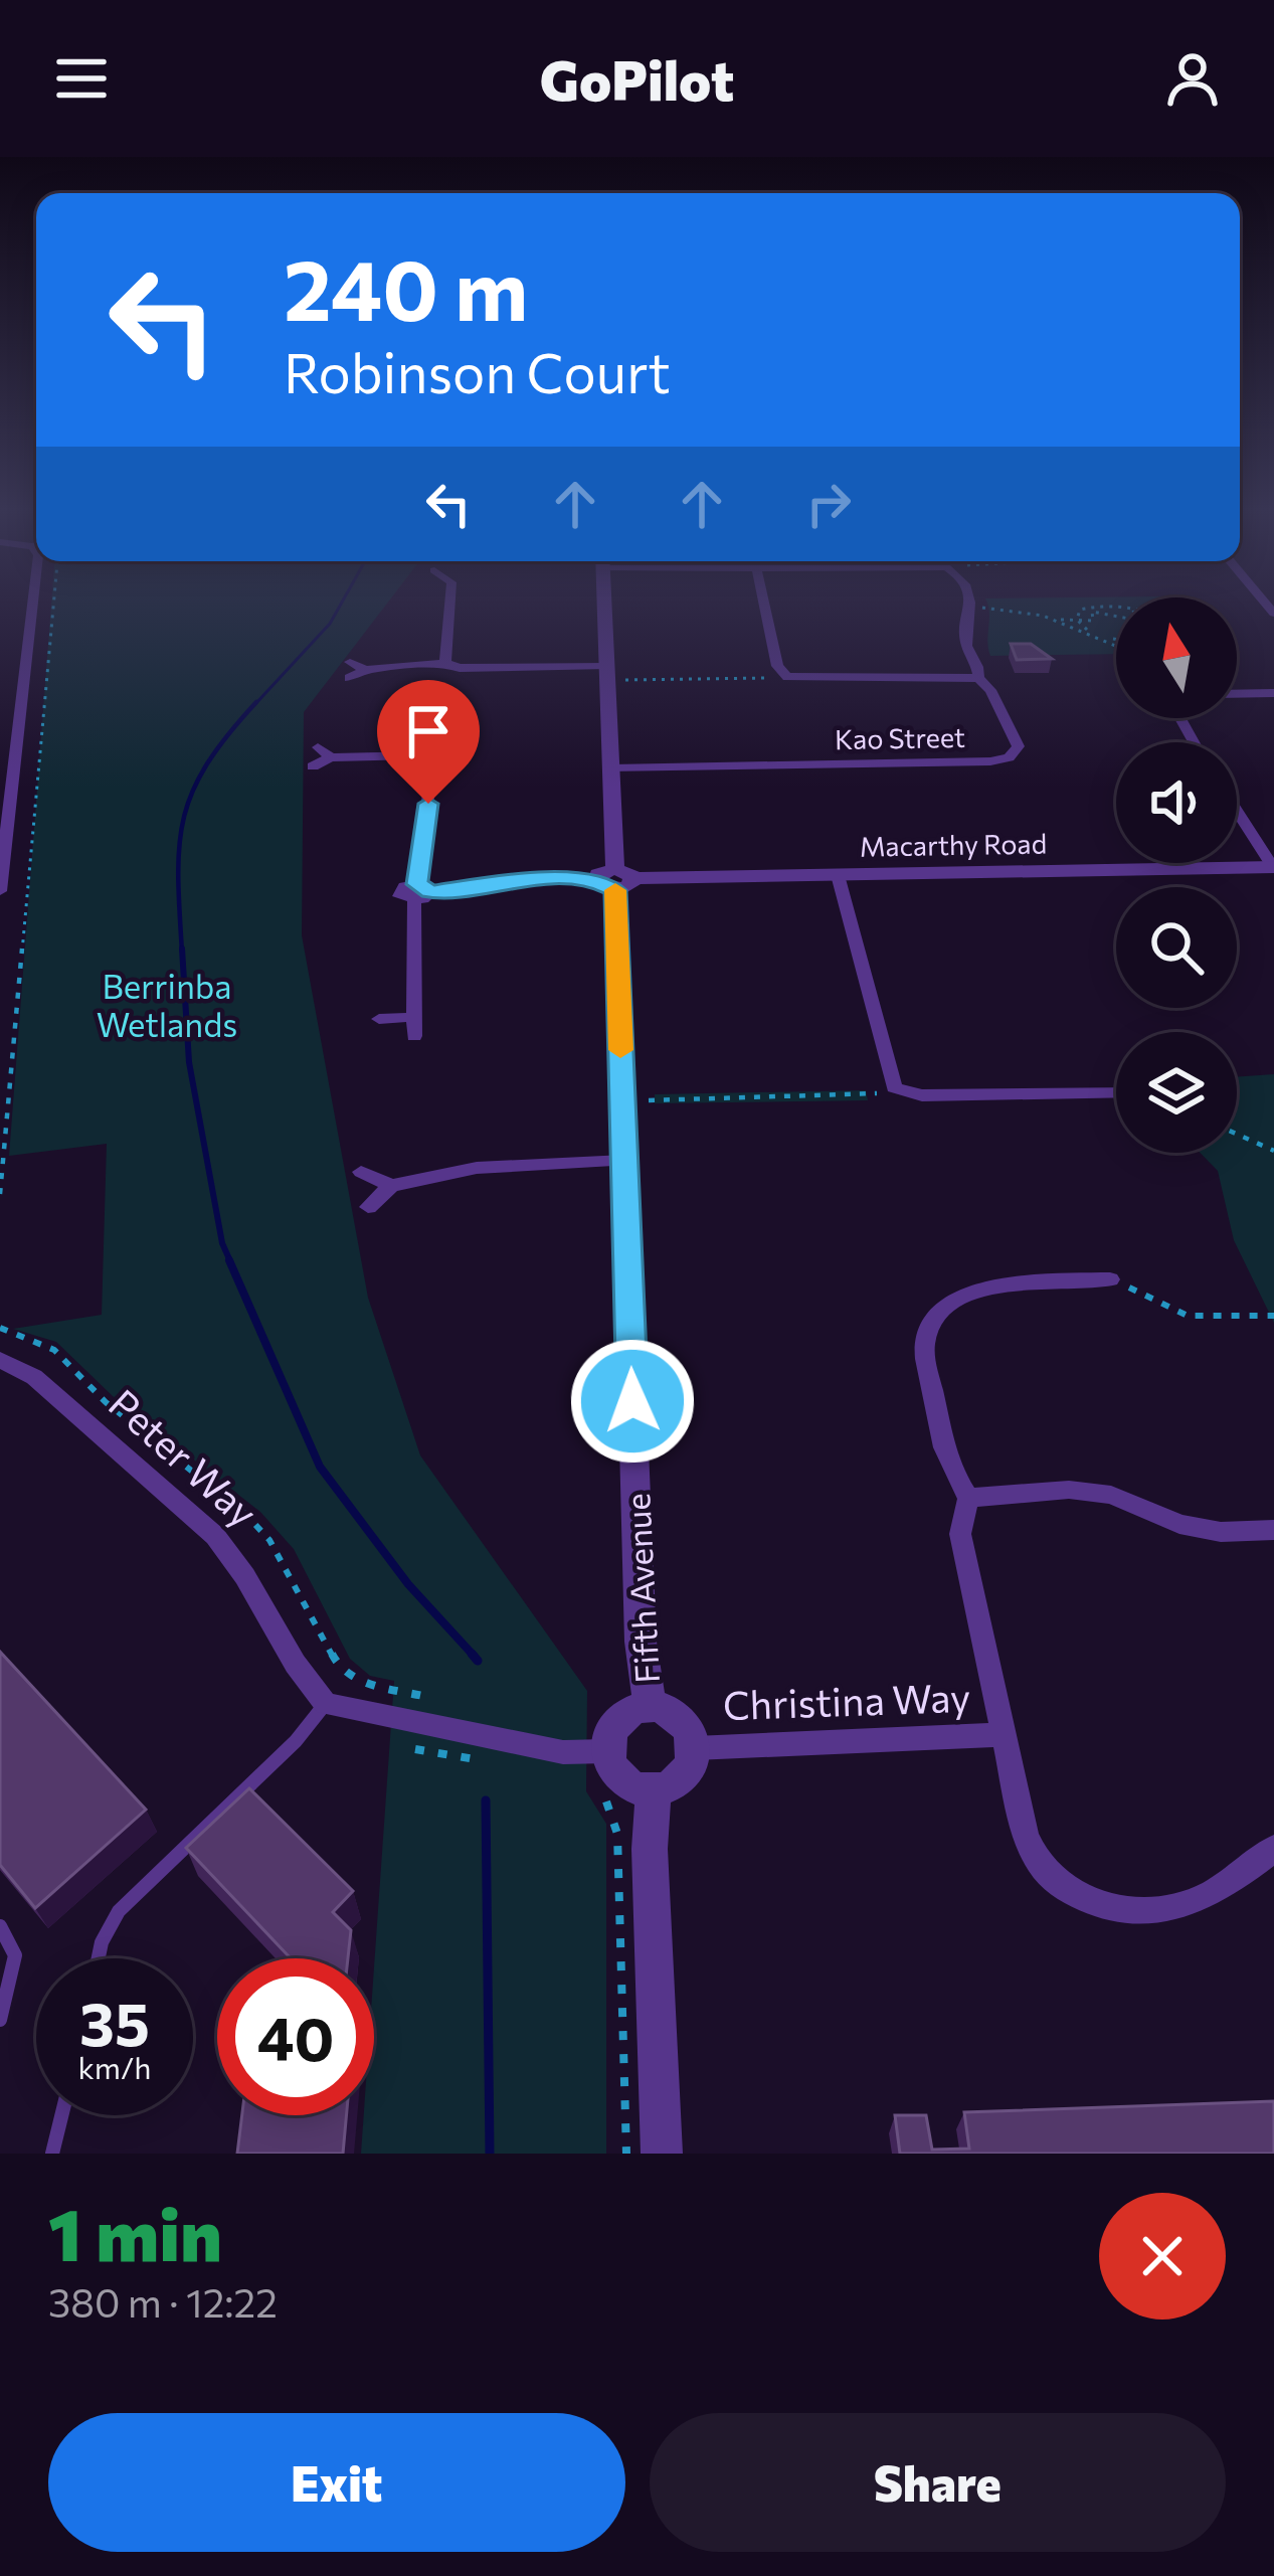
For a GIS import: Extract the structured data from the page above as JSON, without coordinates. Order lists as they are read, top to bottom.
{
  "streets": {
    "street": [
      "Kao Street",
      "Macarthy Road",
      "Peter Way",
      "Fifth Avenue",
      "Christina Way"
    ]
  },
  "crossings": [
    ["Kao Street", "Fifth Avenue"],
    ["Macarthy Road", "Fifth Avenue"],
    ["Fifth Avenue", "Christina Way"]
  ],
  "parks": ["Berrinba Wetlands"],
  "north": "top",
  "page": {
    "header": "GoPilot",
    "turn": ["240 m", "Robinson Court"],
    "speed": "35 km/h",
    "limit": "40",
    "heading": ["1 min", "380 m · 12:22"],
    "buttons": ["Exit", "Share"]
  }
}
